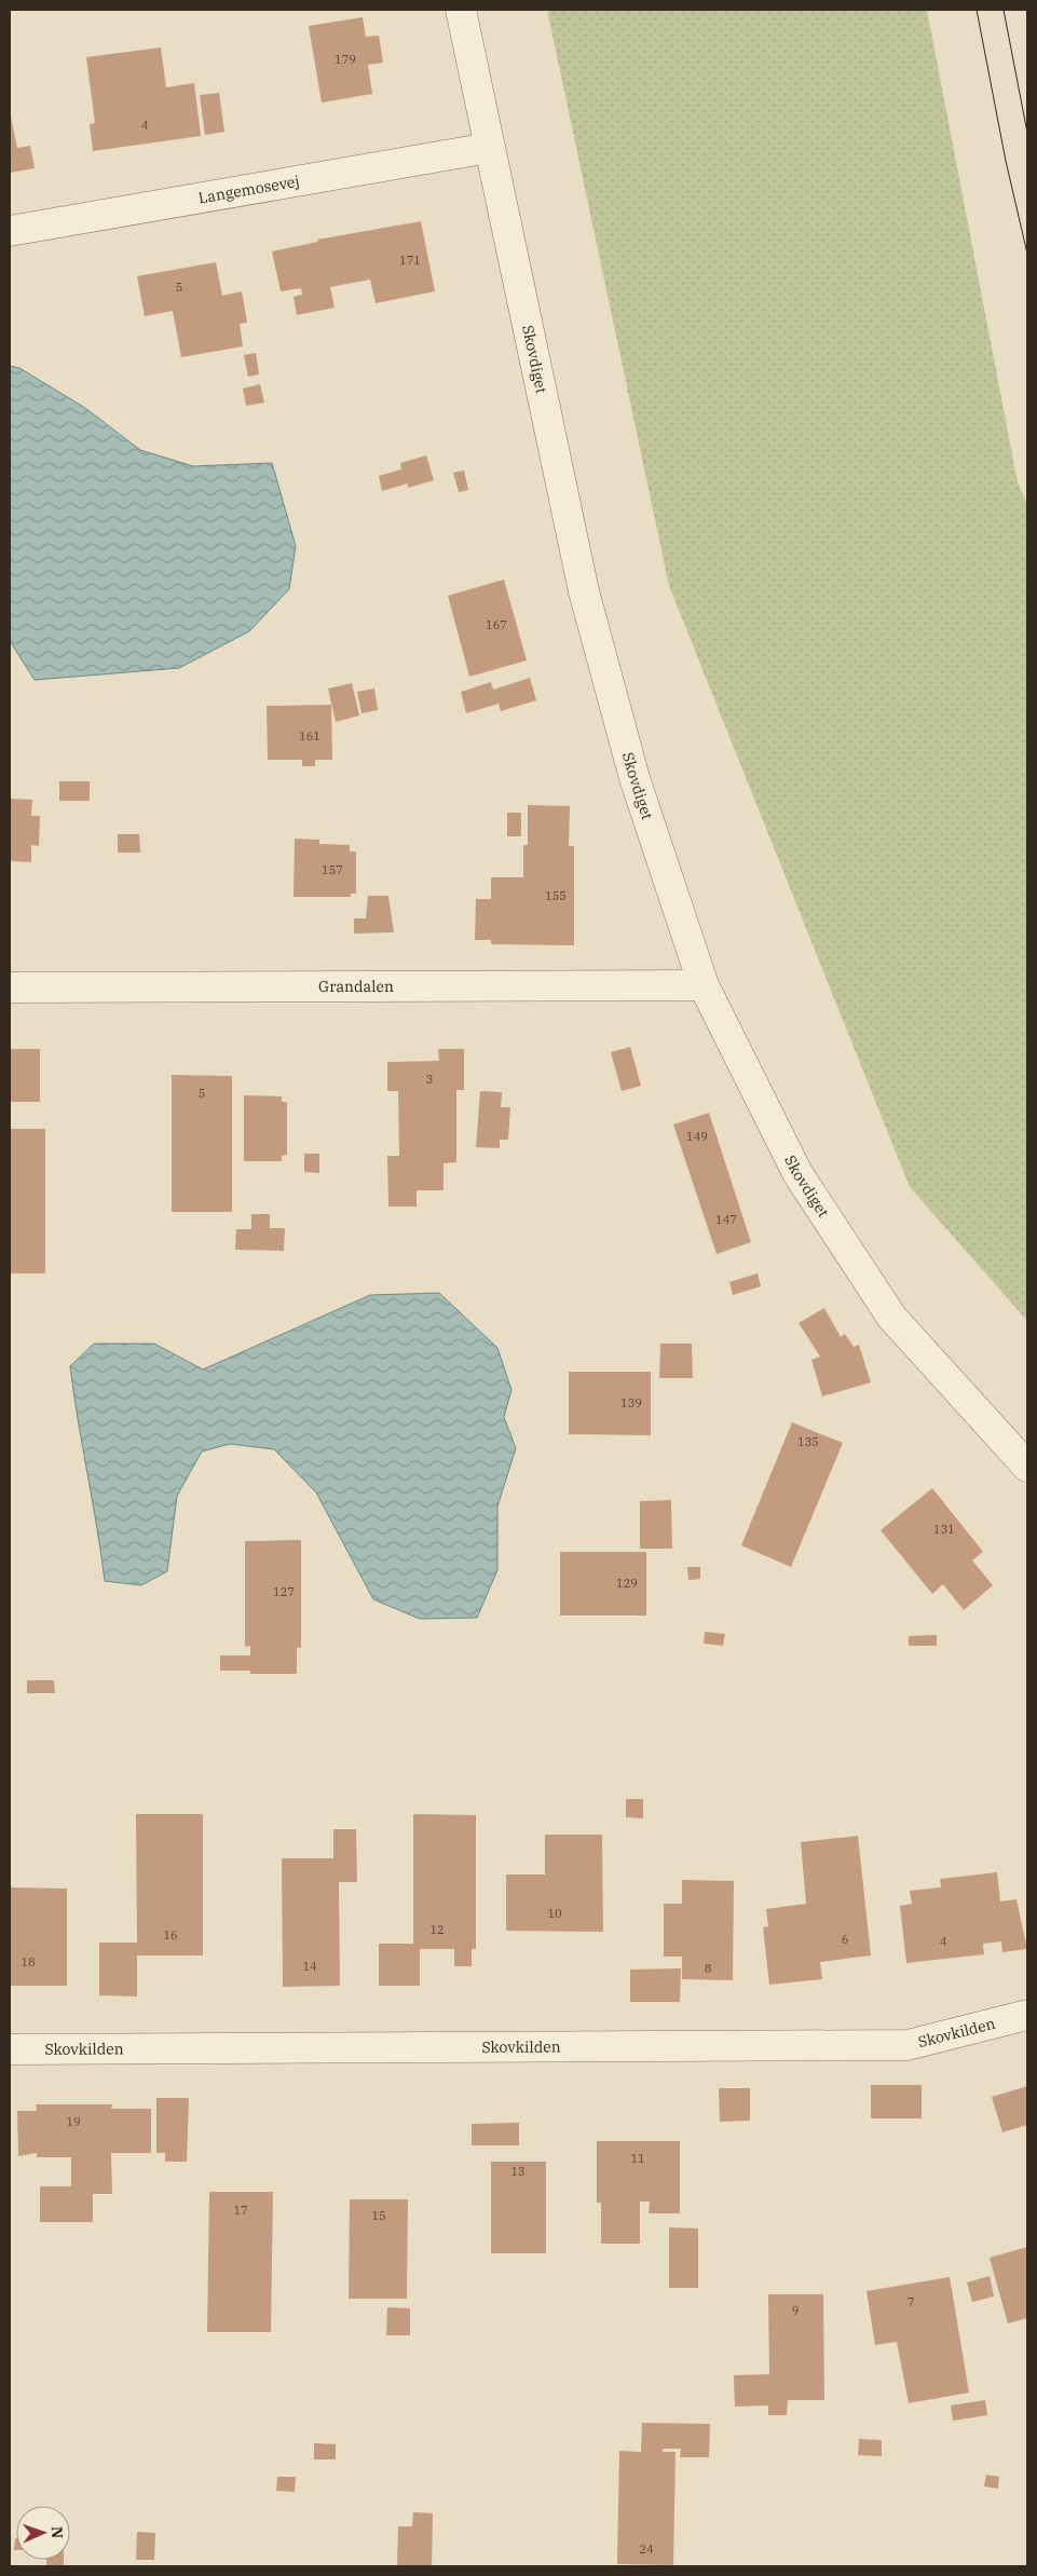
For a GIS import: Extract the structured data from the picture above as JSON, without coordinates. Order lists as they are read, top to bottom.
{
  "streets": {
    "street": [
      "Langemosevej",
      "Skovdiget",
      "Grandalen",
      "Skovkilden"
    ]
  },
  "crossings": [
    ["Langemosevej", "Skovdiget"],
    ["Skovdiget", "Grandalen"]
  ],
  "house_numbers": [
    "179",
    "4",
    "171",
    "5",
    "167",
    "161",
    "157",
    "155",
    "3",
    "5",
    "149",
    "147",
    "139",
    "135",
    "131",
    "129",
    "127",
    "10",
    "12",
    "16",
    "6",
    "4",
    "18",
    "14",
    "8",
    "19",
    "11",
    "13",
    "17",
    "15",
    "7",
    "9",
    "24"
  ],
  "north": "right"
}
